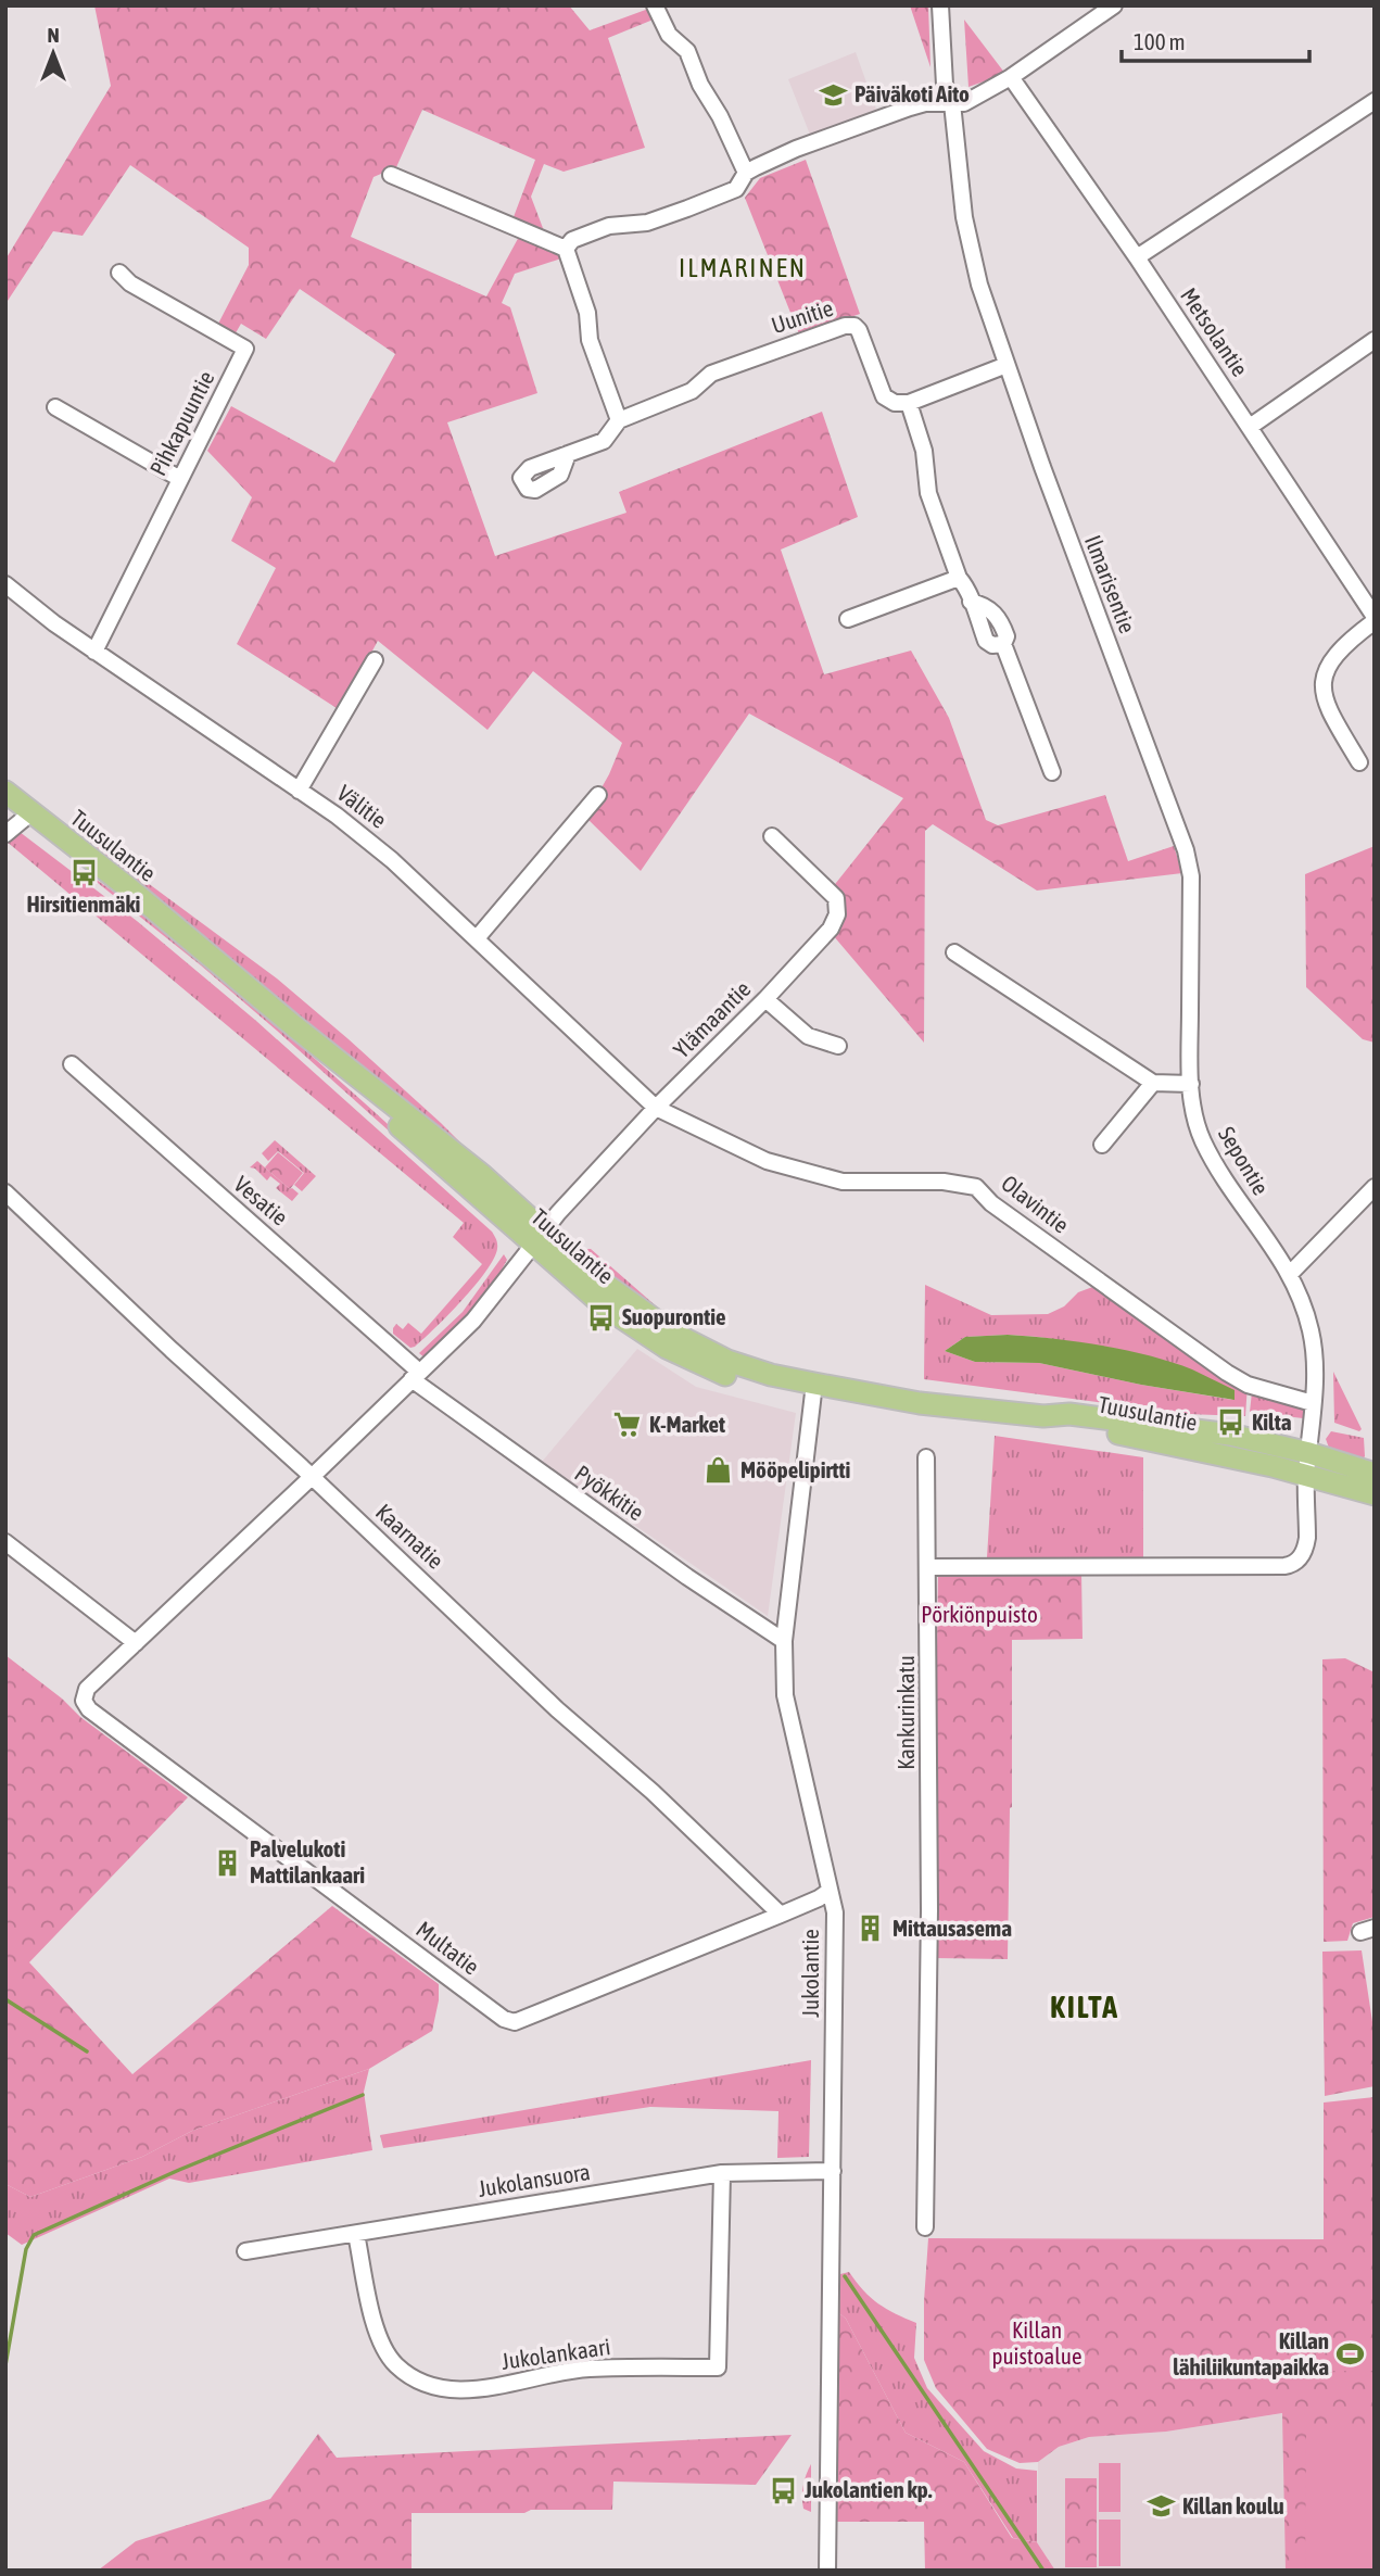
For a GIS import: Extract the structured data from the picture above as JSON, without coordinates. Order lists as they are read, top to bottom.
{
  "streets": {
    "main road": ["Tuusulantie"],
    "street": [
      "Uunitie",
      "Metsolantie",
      "Pihkapuuntie",
      "Ilmarisentie",
      "Välitie",
      "Ylämaantie",
      "Sepontie",
      "Vesatie",
      "Olavintie",
      "Pyökkitie",
      "Kaarnatie",
      "Kankurinkatu",
      "Multatie",
      "Jukolantie",
      "Jukolansuora",
      "Jukolankaari"
    ]
  },
  "crossings": [
    ["Pihkapuuntie", "Välitie"],
    ["Ilmarisentie", "Sepontie"],
    ["Välitie", "Ylämaantie"],
    ["Välitie", "Olavintie"],
    ["Tuusulantie", "Ylämaantie"],
    ["Tuusulantie", "Sepontie"],
    ["Tuusulantie", "Jukolantie"],
    ["Ylämaantie", "Olavintie"],
    ["Sepontie", "Olavintie"],
    ["Vesatie", "Pyökkitie"],
    ["Pyökkitie", "Jukolantie"],
    ["Kaarnatie", "Multatie"],
    ["Multatie", "Jukolantie"],
    ["Jukolantie", "Jukolansuora"],
    ["Jukolansuora", "Jukolankaari"]
  ],
  "districts": ["ILMARINEN", "KILTA"],
  "parks": ["Pörkiönpuisto", "Killan puistoalue"],
  "places": {
    "school or university": ["Päiväkoti Aito", "Killan koulu"],
    "bus stop": [
      "Hirsitienmäki",
      "Suopurontie",
      "Kilta",
      "Jukolantien kp."
    ],
    "supermarket": ["K-Market"],
    "shop": ["Mööpelipirtti"],
    "building": ["Palvelukoti Mattilankaari", "Mittausasema"],
    "sports": ["Killan lähiliikuntapaikka"]
  },
  "scale_bar": "100 m",
  "north": "top"
}
